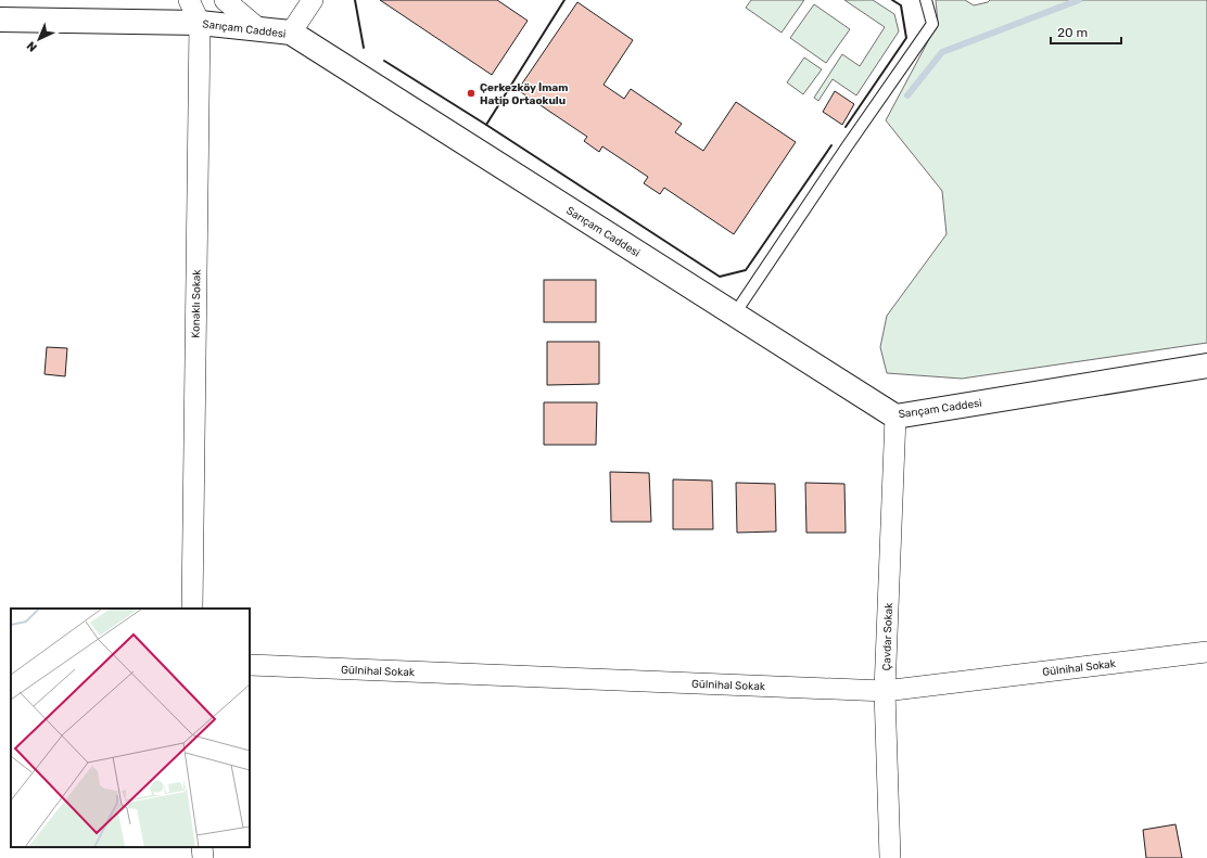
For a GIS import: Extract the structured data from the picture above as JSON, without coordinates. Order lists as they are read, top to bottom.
{
  "streets": {
    "street": [
      "Sarıçam Caddesi",
      "Konaklı Sokak",
      "Çavdar Sokak",
      "Gülnihal Sokak"
    ]
  },
  "crossings": [
    ["Sarıçam Caddesi", "Konaklı Sokak"],
    ["Sarıçam Caddesi", "Çavdar Sokak"],
    ["Çavdar Sokak", "Gülnihal Sokak"]
  ],
  "places": ["Çerkezköy İmam Hatip Ortaokulu"],
  "scale_bar": "20 m",
  "north": "bottom left"
}
